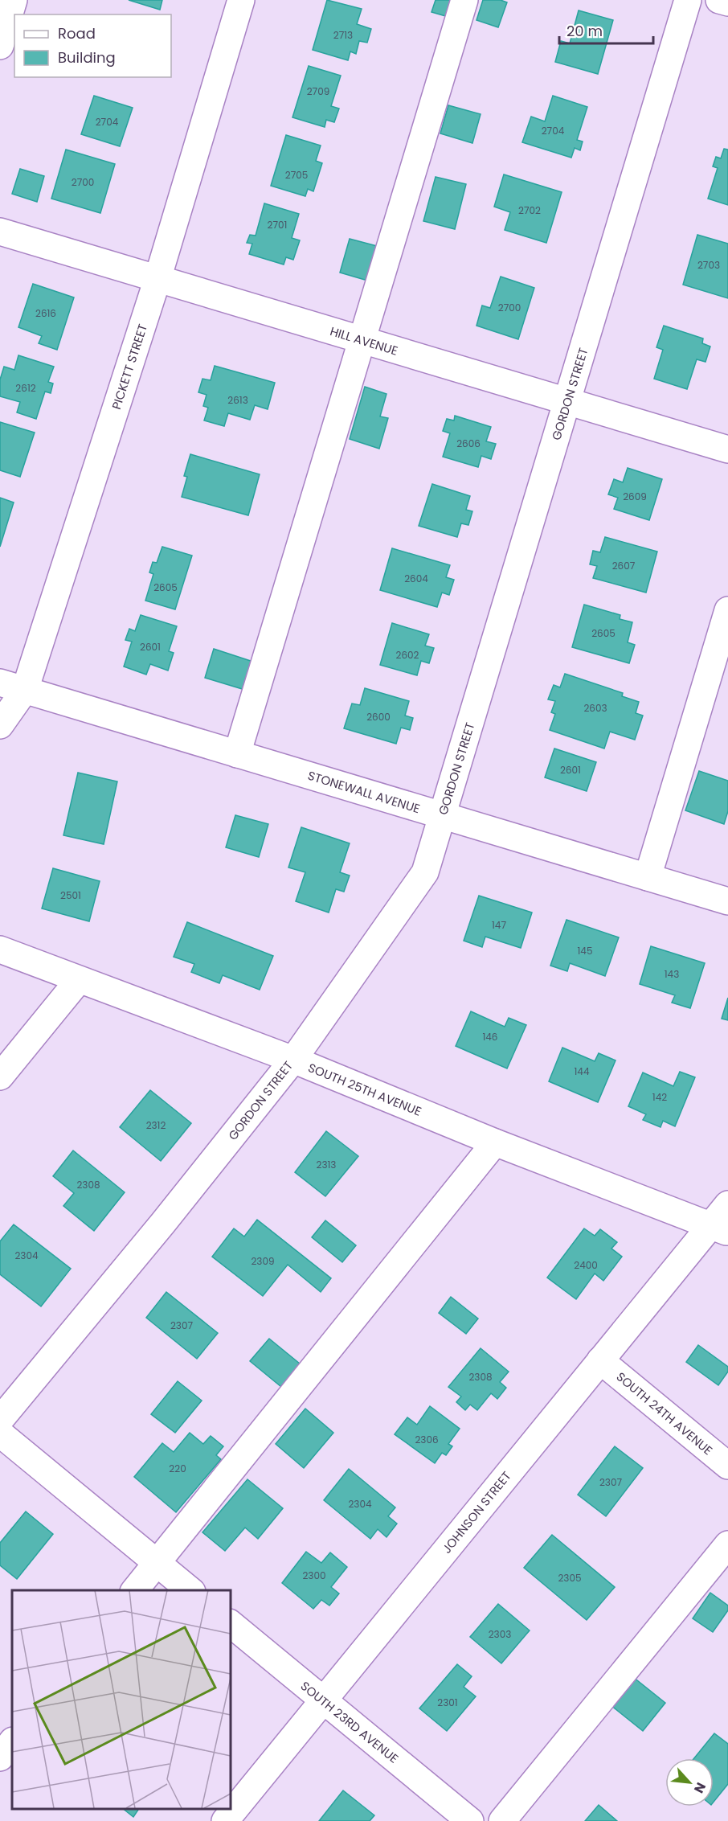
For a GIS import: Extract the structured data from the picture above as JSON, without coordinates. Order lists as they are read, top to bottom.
{
  "streets": {
    "street": [
      "HILL AVENUE",
      "PICKETT STREET",
      "GORDON STREET",
      "STONEWALL AVENUE",
      "SOUTH 25TH AVENUE",
      "SOUTH 24TH AVENUE",
      "JOHNSON STREET",
      "SOUTH 23RD AVENUE"
    ]
  },
  "crossings": [
    ["HILL AVENUE", "PICKETT STREET"],
    ["HILL AVENUE", "GORDON STREET"],
    ["PICKETT STREET", "STONEWALL AVENUE"],
    ["GORDON STREET", "STONEWALL AVENUE"],
    ["GORDON STREET", "SOUTH 25TH AVENUE"],
    ["SOUTH 25TH AVENUE", "JOHNSON STREET"],
    ["SOUTH 24TH AVENUE", "JOHNSON STREET"],
    ["JOHNSON STREET", "SOUTH 23RD AVENUE"]
  ],
  "house_numbers": [
    "2713",
    "2709",
    "2704",
    "2704",
    "2705",
    "2700",
    "2702",
    "2701",
    "2703",
    "2700",
    "2616",
    "2612",
    "2613",
    "2606",
    "2609",
    "2607",
    "2604",
    "2605",
    "2605",
    "2601",
    "2602",
    "2603",
    "2600",
    "2601",
    "2501",
    "147",
    "145",
    "143",
    "146",
    "144",
    "142",
    "2312",
    "2313",
    "2308",
    "2304",
    "2309",
    "2400",
    "2307",
    "2308",
    "2306",
    "220",
    "2307",
    "2304",
    "2300",
    "2305",
    "2303",
    "2301"
  ],
  "legend": ["Road", "Building"],
  "scale_bar": "20 m",
  "north": "bottom right"
}
